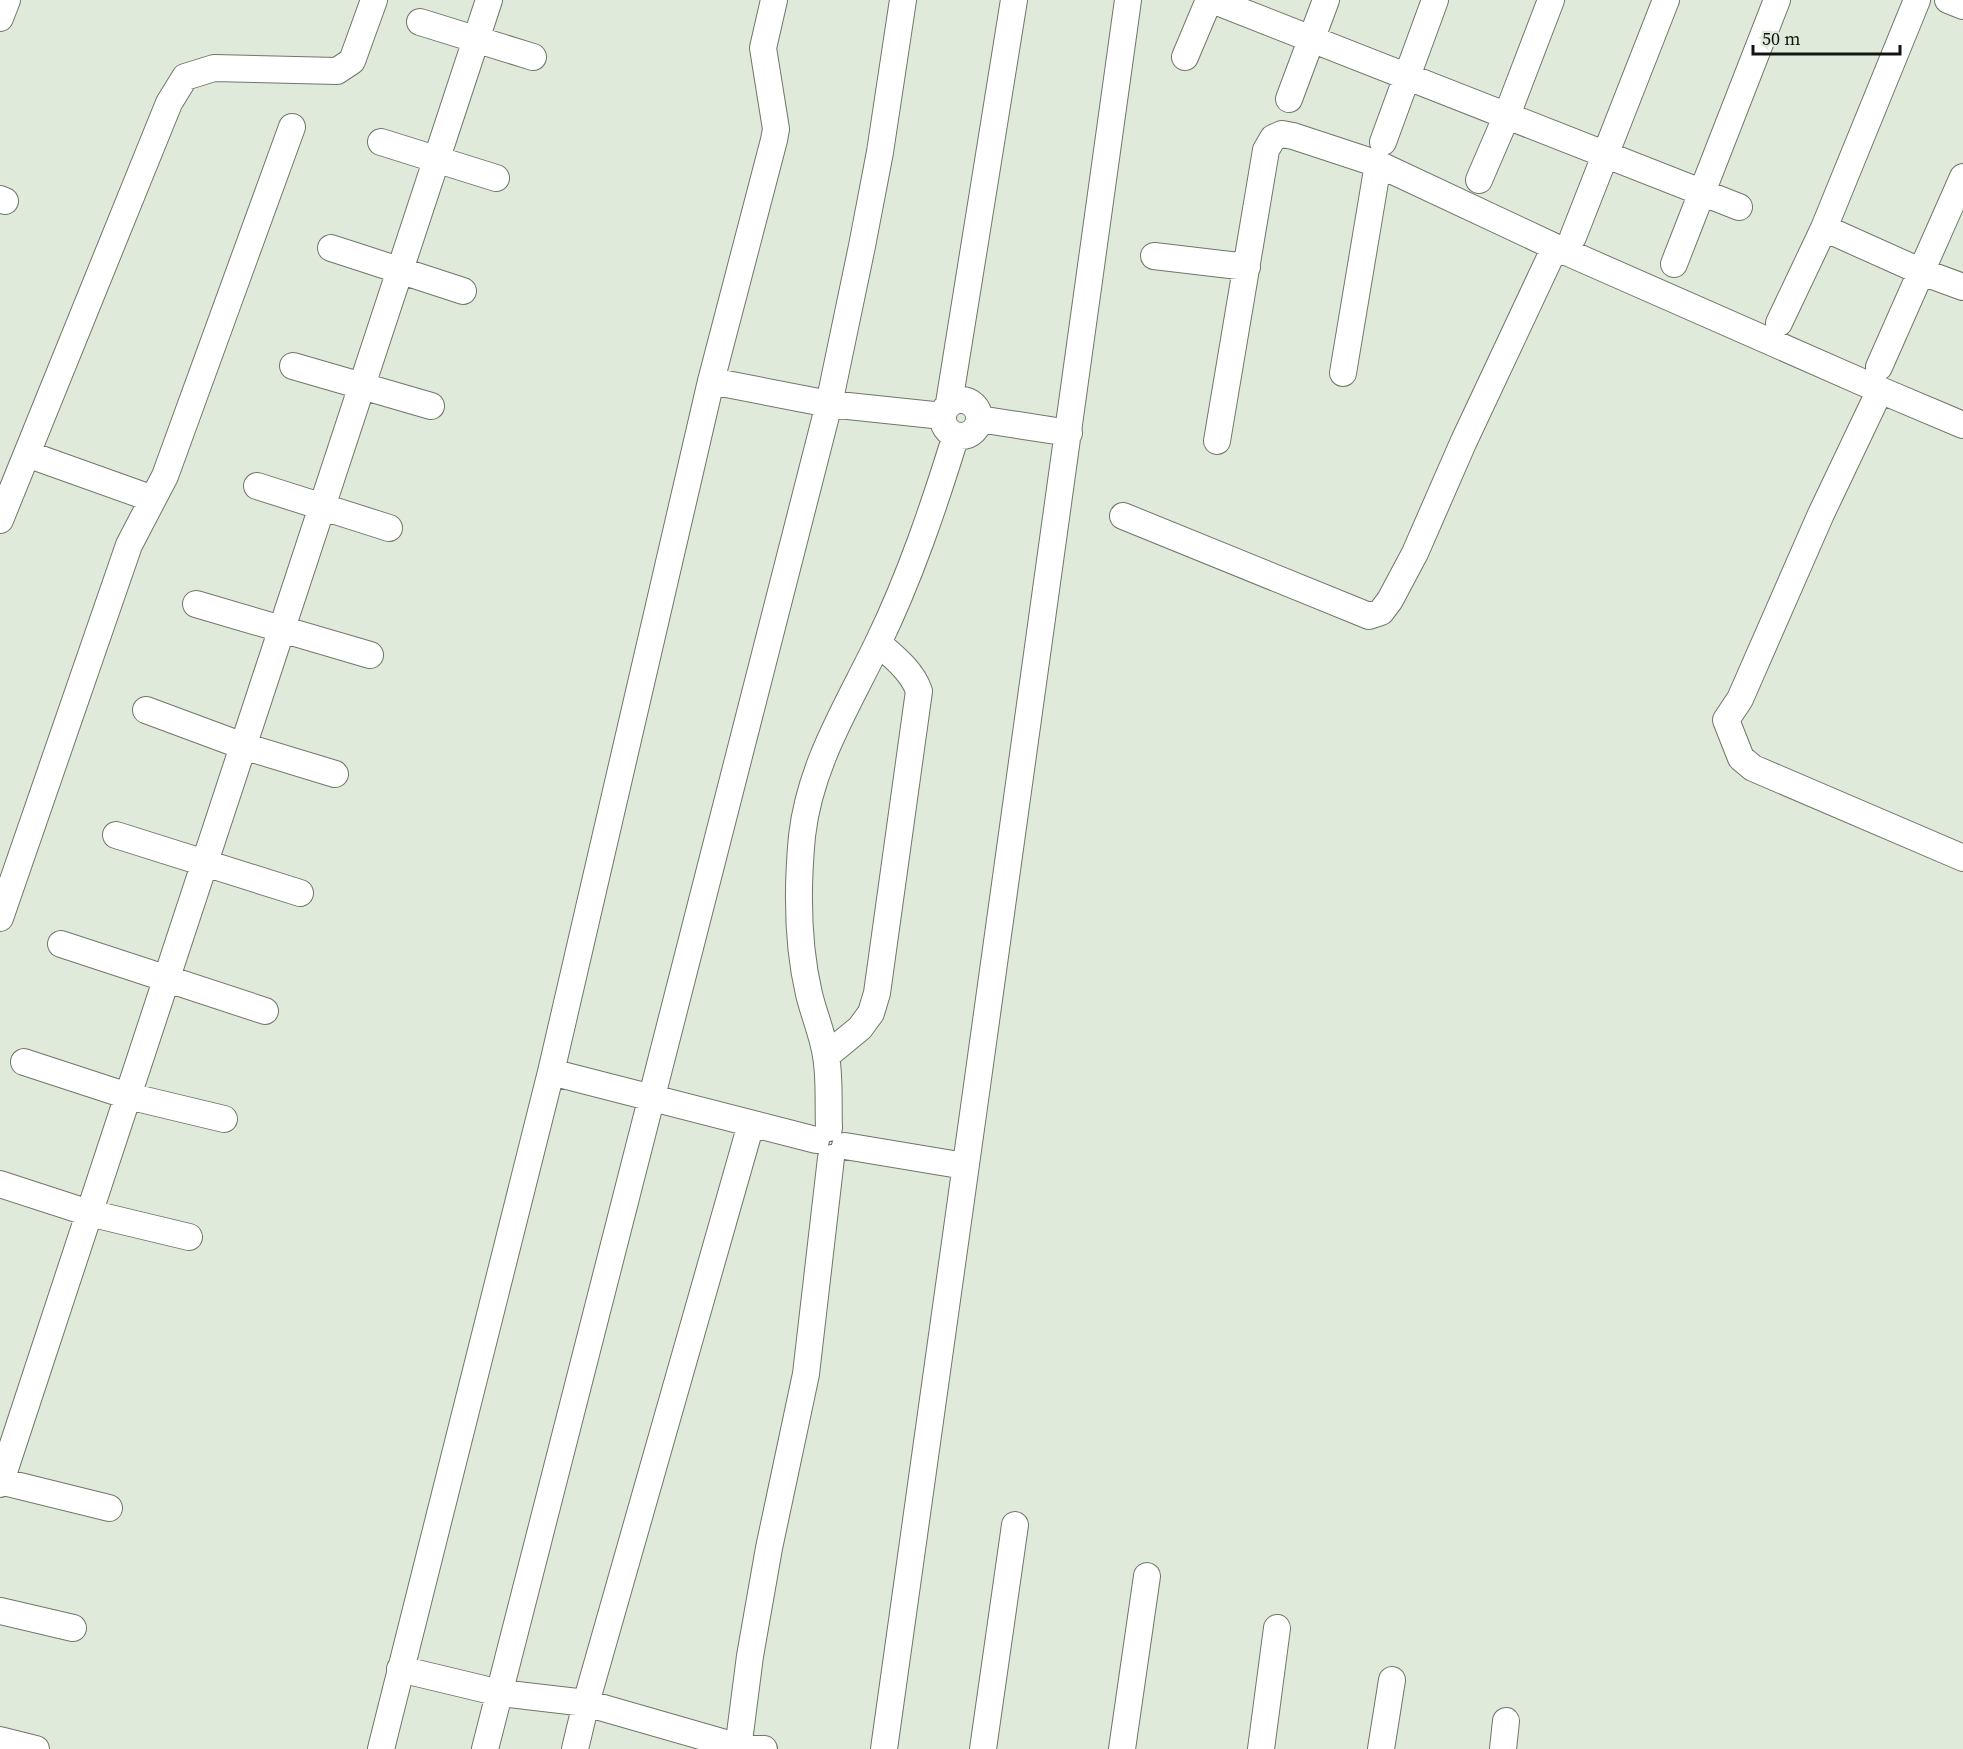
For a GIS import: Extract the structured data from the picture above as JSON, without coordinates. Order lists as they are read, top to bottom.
{
  "scale_bar": "50 m"
}
